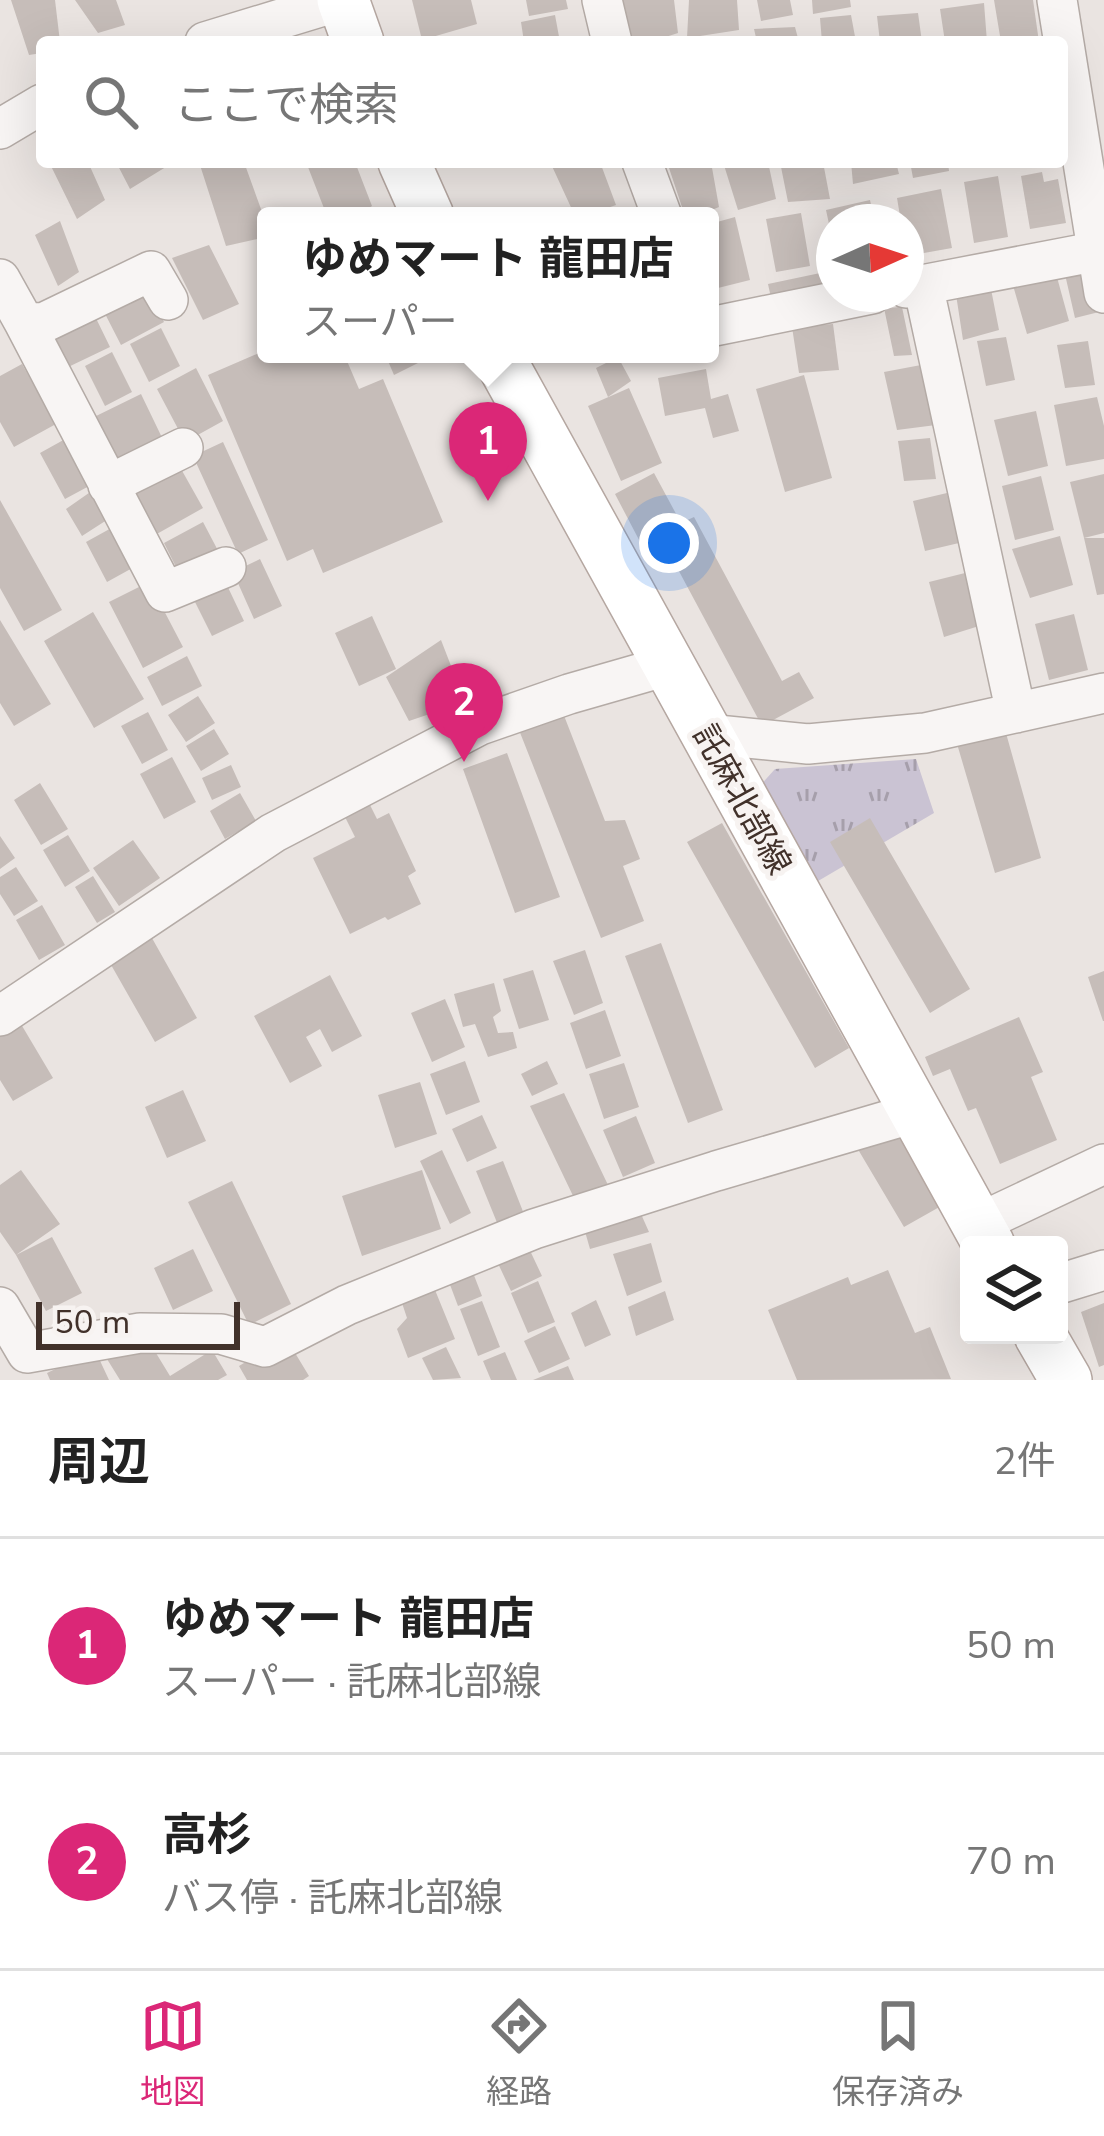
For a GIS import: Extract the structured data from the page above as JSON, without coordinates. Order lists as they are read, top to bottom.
{
  "streets": {
    "main road": ["託麻北部線"]
  },
  "scale_bar": "50 m",
  "north": "right",
  "page": {
    "search": "ここで検索",
    "popup": ["ゆめマート 龍田店", "スーパー"],
    "pins": ["1", "2"],
    "scale": "50 m",
    "heading": ["周辺", "2件"],
    "list": [
      {
        "mark": "1",
        "name": "ゆめマート 龍田店",
        "note": "スーパー · 託麻北部線",
        "value": "50 m"
      },
      {
        "mark": "2",
        "name": "高杉",
        "note": "バス停 · 託麻北部線",
        "value": "70 m"
      }
    ],
    "nav": ["地図", "経路", "保存済み"]
  }
}
